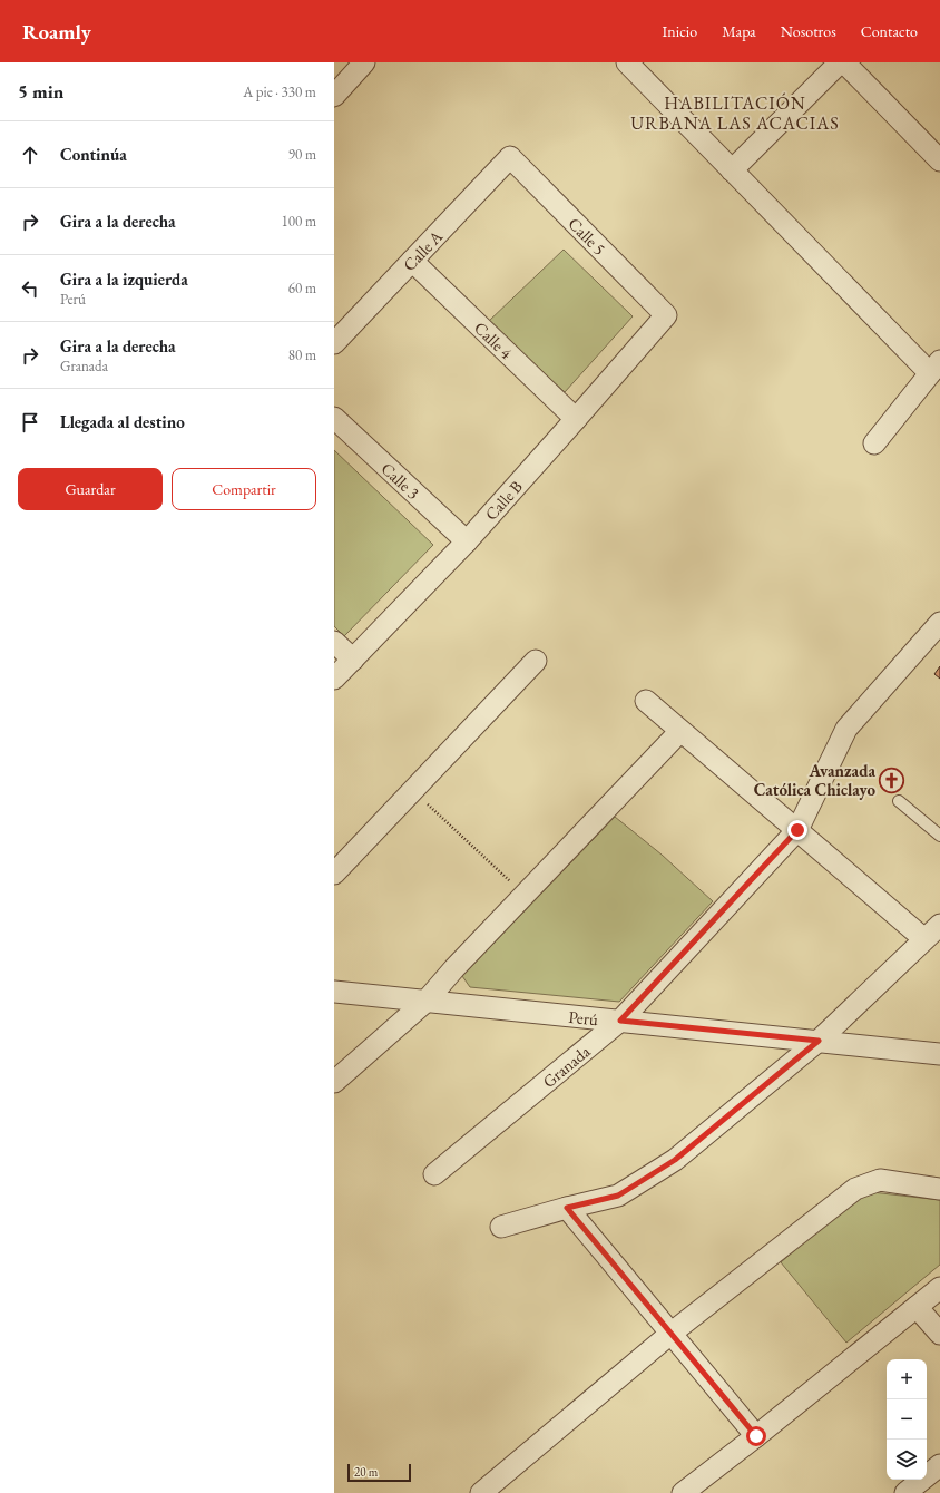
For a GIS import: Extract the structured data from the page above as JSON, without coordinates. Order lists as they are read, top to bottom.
{
  "streets": {
    "street": [
      "Calle 5",
      "Calle A",
      "Calle 4",
      "Calle 3",
      "Calle B",
      "Perú",
      "Granada"
    ]
  },
  "crossings": [
    ["Calle 5", "Calle A"],
    ["Calle 5", "Calle B"],
    ["Calle A", "Calle 4"],
    ["Calle 4", "Calle B"],
    ["Calle 3", "Calle B"],
    ["Perú", "Granada"]
  ],
  "districts": ["HABILITACIÓN URBANA LAS ACACIAS"],
  "places": {
    "church": ["Avanzada Católica Chiclayo"]
  },
  "scale_bar": "20 m",
  "page": {
    "header": "Roamly",
    "nav": [
      "Inicio",
      "Mapa",
      "Nosotros",
      "Contacto"
    ],
    "heading": ["5 min", "A pie · 330 m"],
    "list": [
      ["Continúa", "90 m"],
      ["Gira a la derecha", "100 m"],
      ["Gira a la izquierda", "Perú", "60 m"],
      ["Gira a la derecha", "Granada", "80 m"],
      "Llegada al destino"
    ],
    "buttons": ["Guardar", "Compartir"],
    "map_buttons": ["+", "−"],
    "scale": "20 m"
  }
}
